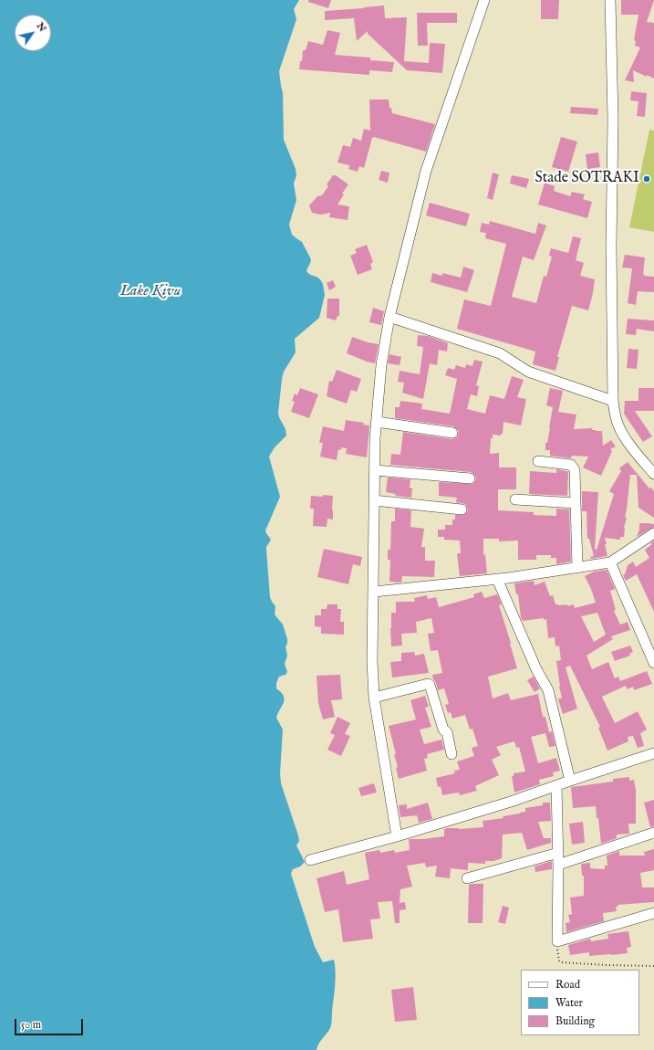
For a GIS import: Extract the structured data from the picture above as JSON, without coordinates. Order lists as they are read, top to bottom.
{
  "water": ["Lake Kivu"],
  "places": ["Stade SOTRAKI"],
  "legend": ["Road", "Water", "Building"],
  "scale_bar": "50 m",
  "north": "top right"
}
